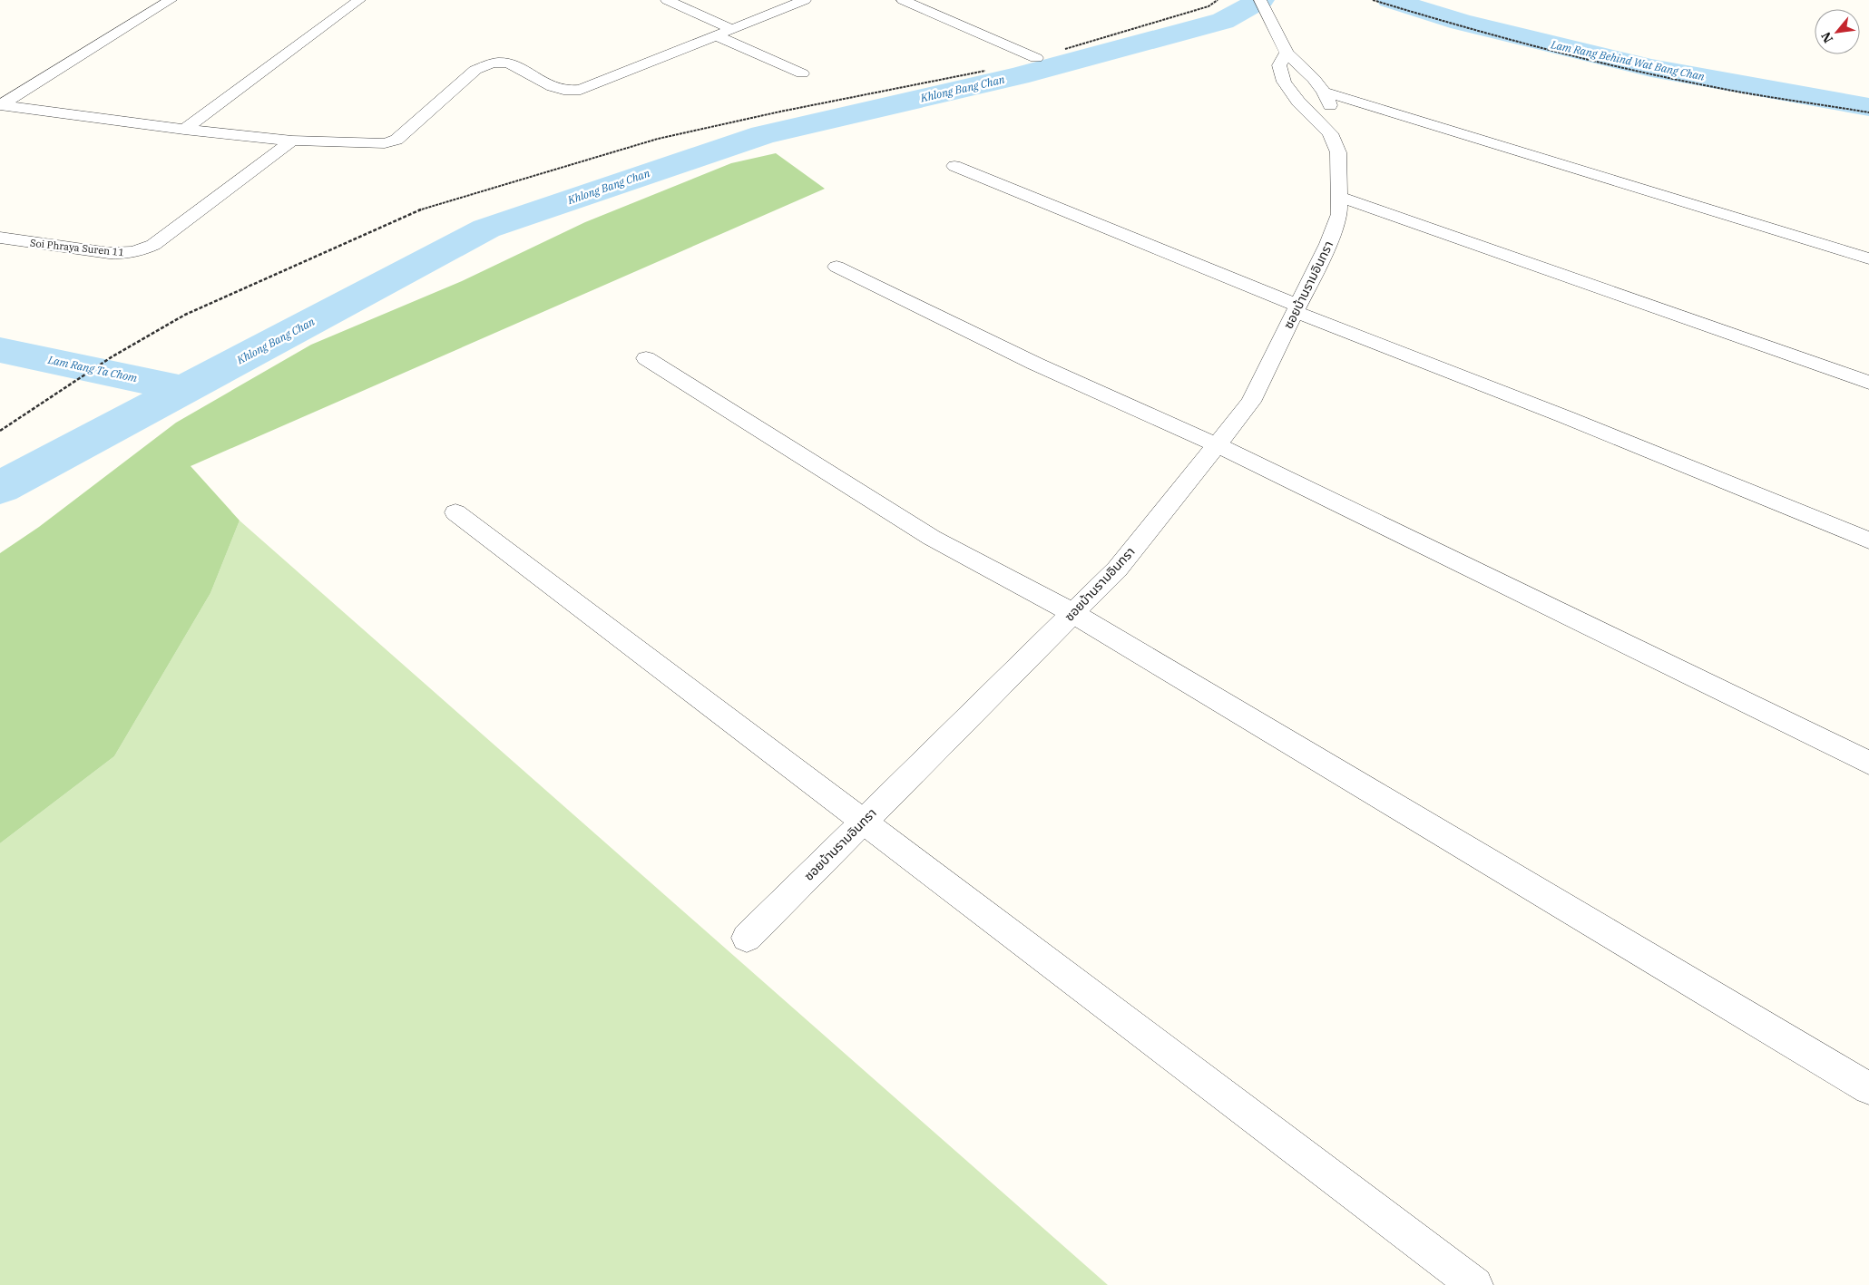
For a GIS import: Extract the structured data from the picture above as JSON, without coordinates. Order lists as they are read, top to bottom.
{
  "streets": {
    "street": ["Soi Phraya Suren 11", "ซอยบ้านรามอินทรา"]
  },
  "water": ["Lam Rang Behind Wat Bang Chan", "Khlong Bang Chan", "Lam Rang Ta Chom"],
  "north": "bottom left"
}
